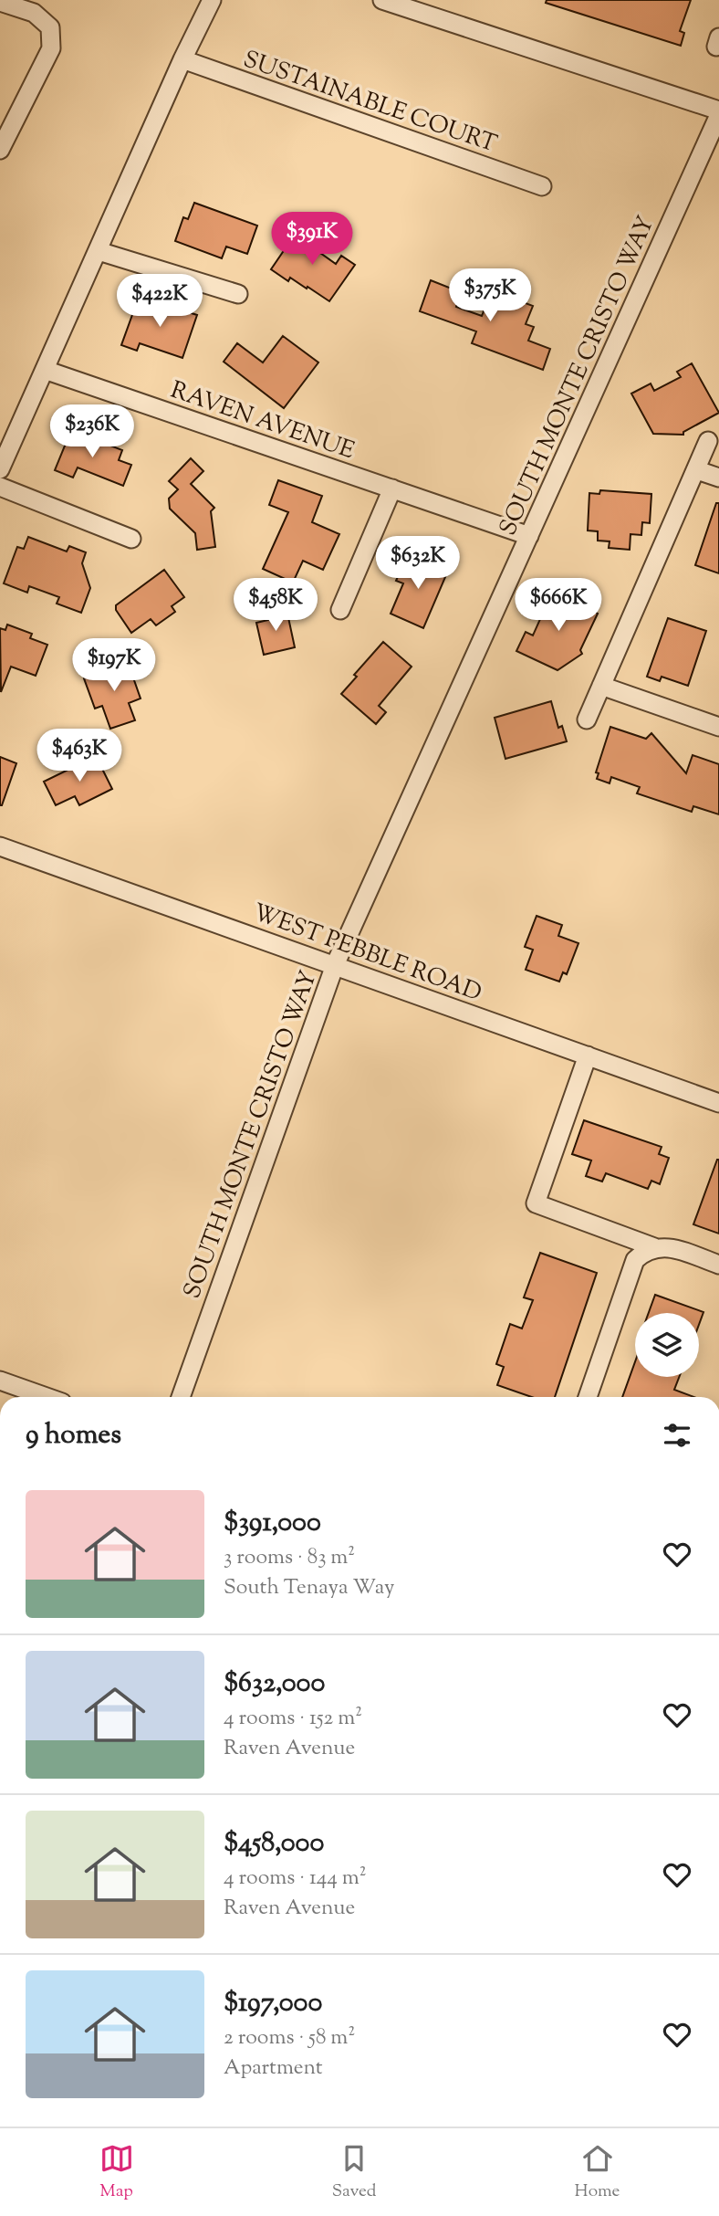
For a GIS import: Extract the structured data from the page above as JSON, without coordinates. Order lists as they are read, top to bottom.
{
  "streets": {
    "street": [
      "SUSTAINABLE COURT",
      "SOUTH MONTE CRISTO WAY",
      "RAVEN AVENUE",
      "WEST PEBBLE ROAD"
    ]
  },
  "crossings": [
    ["SOUTH MONTE CRISTO WAY", "RAVEN AVENUE"],
    ["SOUTH MONTE CRISTO WAY", "WEST PEBBLE ROAD"]
  ],
  "page": {
    "price": [
      "$391K",
      "$375K",
      "$422K",
      "$236K",
      "$632K",
      "$458K",
      "$666K",
      "$197K",
      "$463K"
    ],
    "heading": "9 homes",
    "list": [
      {
        "name": "$391,000",
        "note": "3 rooms · 83 m² · South Tenaya Way"
      },
      {
        "name": "$632,000",
        "note": "4 rooms · 152 m² · Raven Avenue"
      },
      {
        "name": "$458,000",
        "note": "4 rooms · 144 m² · Raven Avenue"
      },
      {
        "name": "$197,000",
        "note": "2 rooms · 58 m² · Apartment"
      }
    ],
    "tabs": ["Map", "Saved", "Home"]
  }
}
